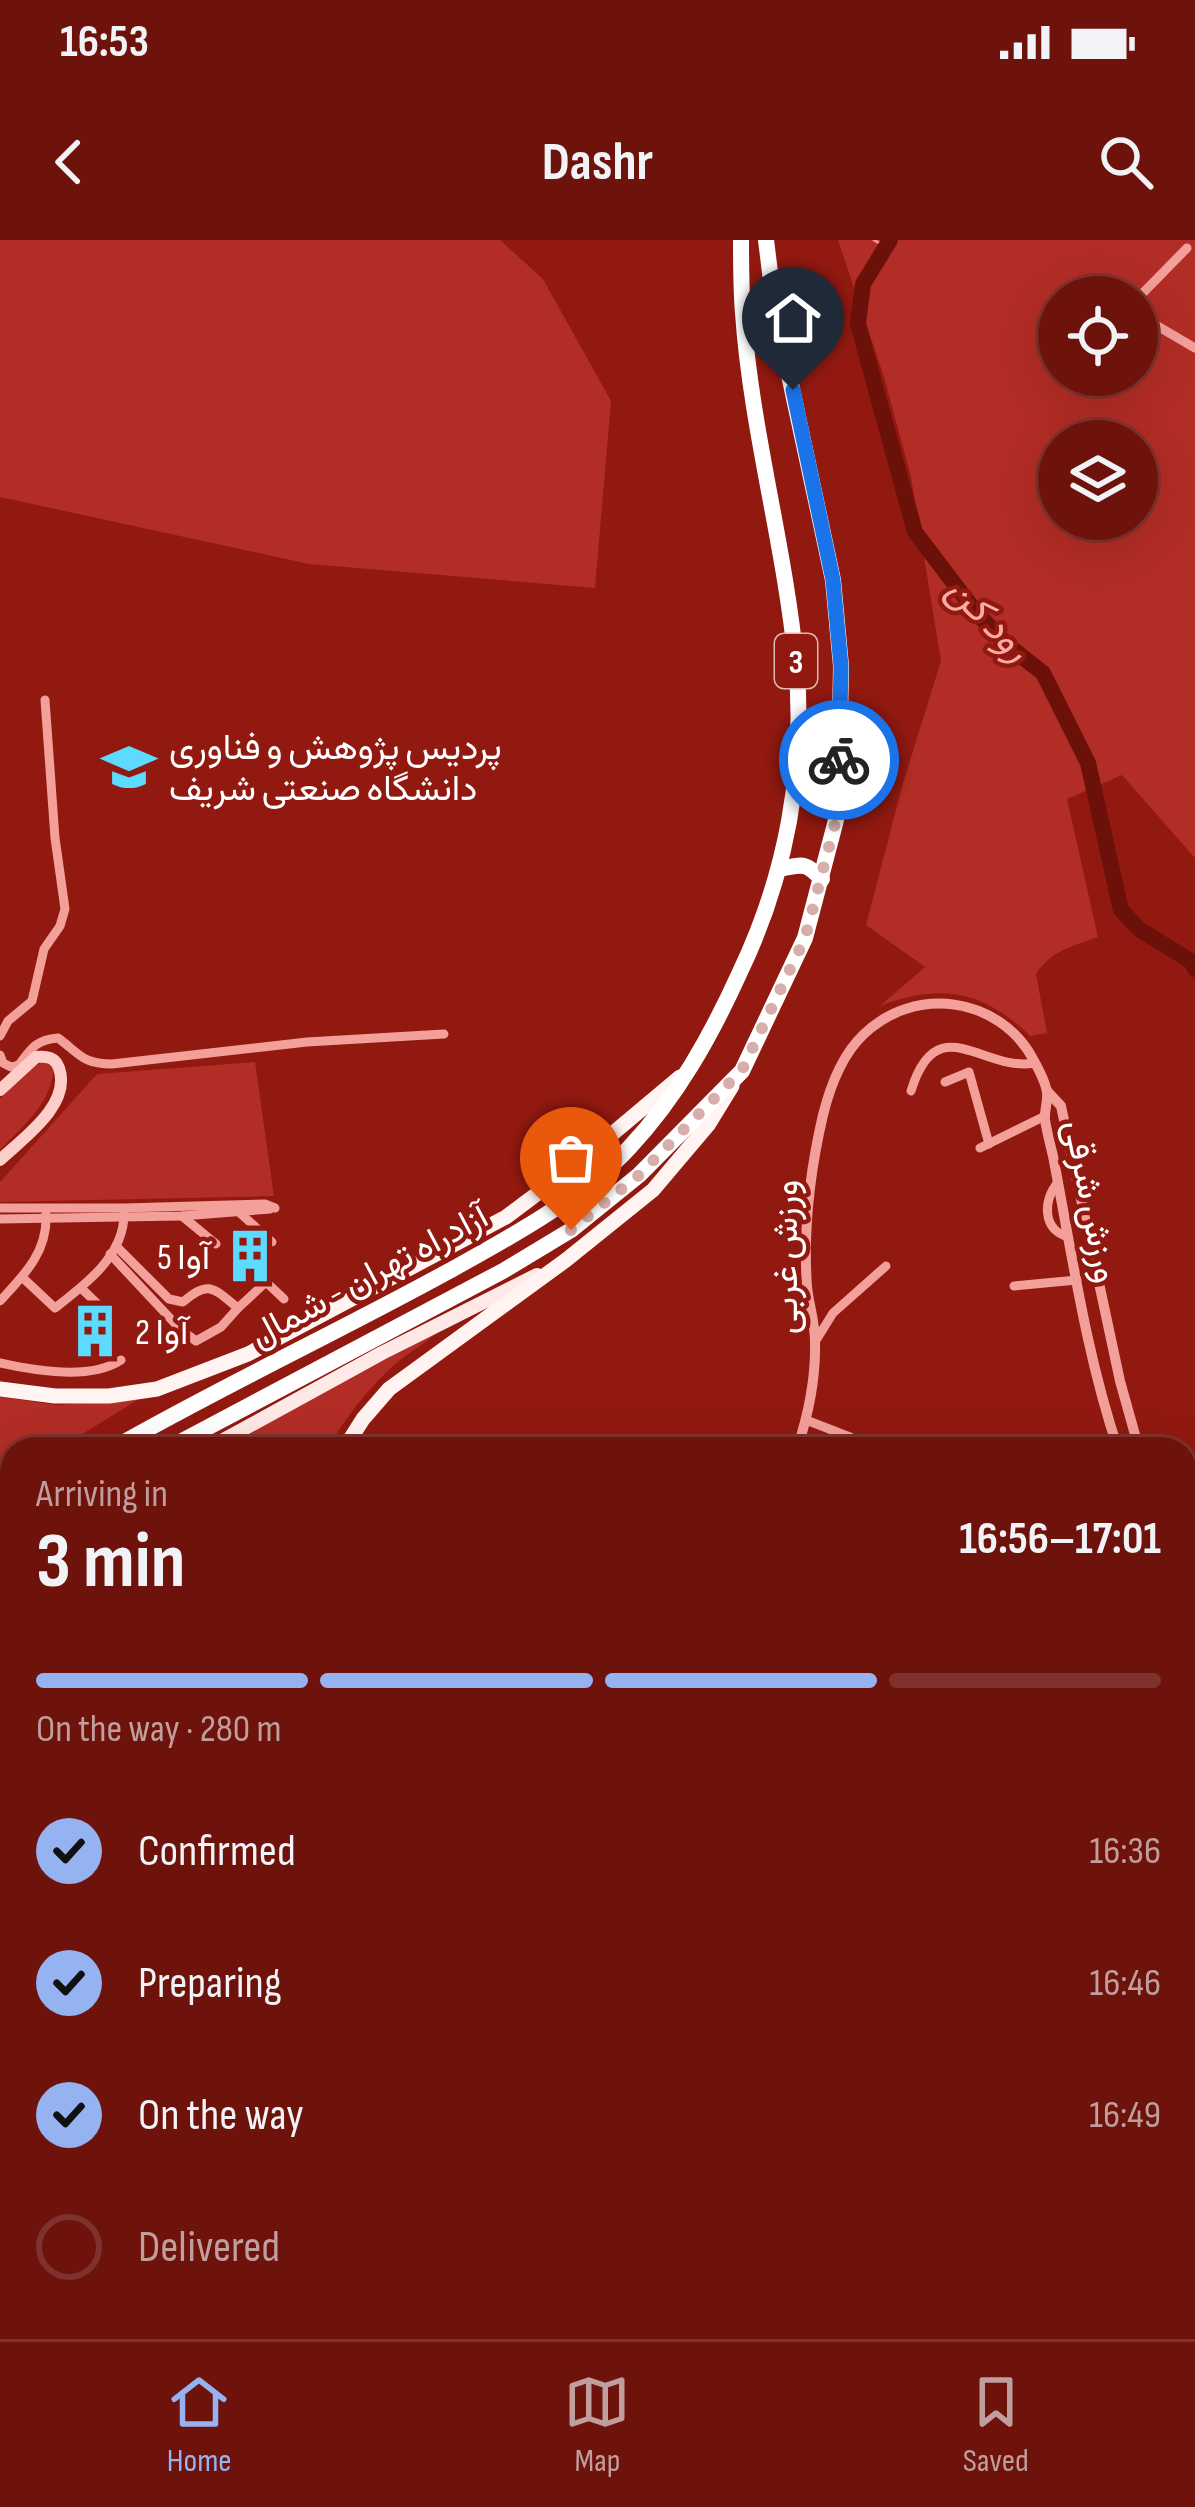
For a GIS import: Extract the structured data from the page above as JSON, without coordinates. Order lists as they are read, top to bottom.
{
  "streets": {
    "highway": ["3", "آزادراه تهران - شمال"],
    "street": ["ورزش شرقی", "ورزش غربی"]
  },
  "crossings": [
    ["ورزش شرقی", "ورزش غربی"]
  ],
  "water": ["رود کن"],
  "places": {
    "school or university": ["پردیس پژوهش و فناوری دانشگاه صنعتی شریف"],
    "building": ["آوا 5", "آوا 2"]
  },
  "page": {
    "status": "16:53",
    "header": "Dashr",
    "heading": ["3 min", "Arriving in", "16:56–17:01"],
    "bar": "On the way · 280 m",
    "list": [
      ["Confirmed", "16:36"],
      ["Preparing", "16:46"],
      ["On the way", "16:49"],
      "Delivered"
    ],
    "tabs": ["Home", "Map", "Saved"]
  }
}
